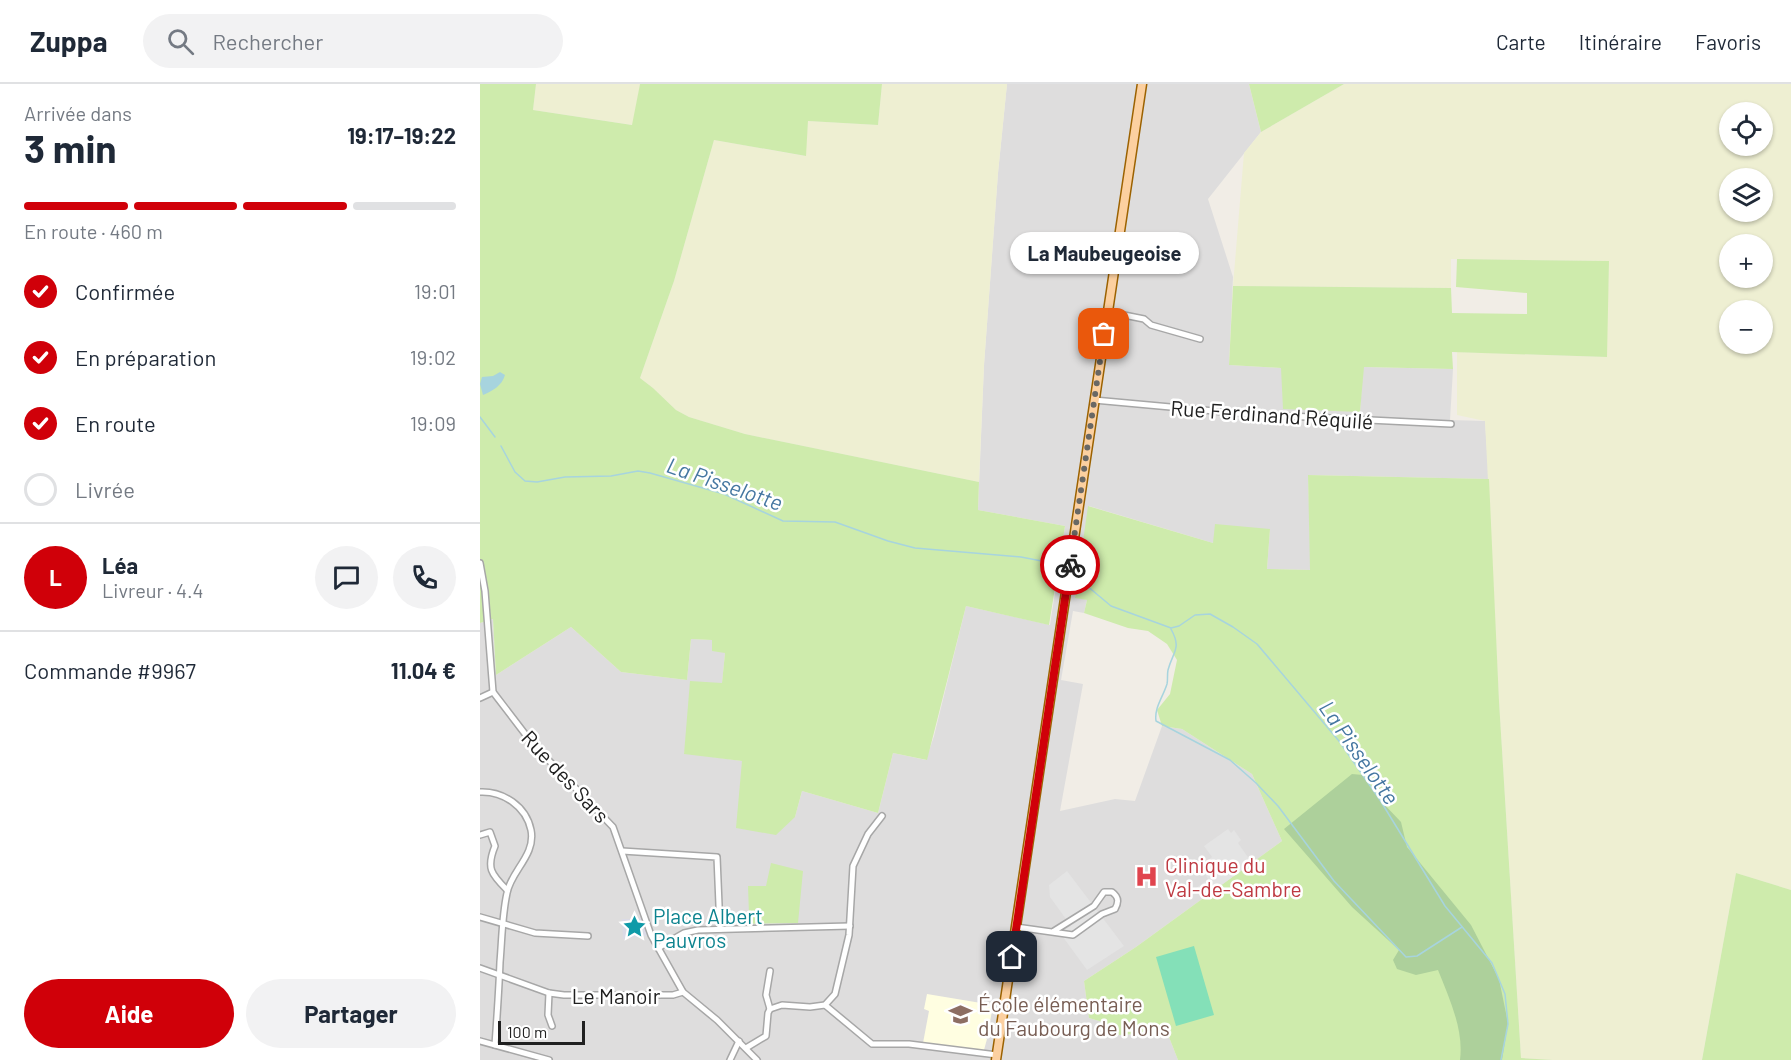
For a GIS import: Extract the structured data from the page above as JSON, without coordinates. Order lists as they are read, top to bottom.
{
  "streets": {
    "street": ["Rue Ferdinand Réquilé", "Rue des Sars", "Le Manoir"]
  },
  "crossings": [
    ["Rue des Sars", "Le Manoir"]
  ],
  "water": ["La Pisselotte"],
  "places": {
    "other": ["La Maubeugeoise"],
    "hospital": ["Clinique du Val-de-Sambre"],
    "place": ["Place Albert Pauvros"],
    "school or university": ["École élémentaire du Faubourg de Mons"]
  },
  "scale_bar": "100 m",
  "page": {
    "header": "Zuppa",
    "search": "Rechercher",
    "nav": ["Carte", "Itinéraire", "Favoris"],
    "heading": ["3 min", "Arrivée dans", "19:17–19:22"],
    "panel": [
      "Léa",
      "Livreur · 4.4",
      "Commande #9967",
      "11.04 €"
    ],
    "map_buttons": ["+", "−"],
    "bar": "En route · 460 m",
    "bubble": "La Maubeugeoise",
    "list": [
      ["Confirmée", "19:01"],
      ["En préparation", "19:02"],
      ["En route", "19:09"],
      "Livrée"
    ],
    "round": "L",
    "buttons": ["Aide", "Partager"],
    "scale": "100 m"
  }
}
